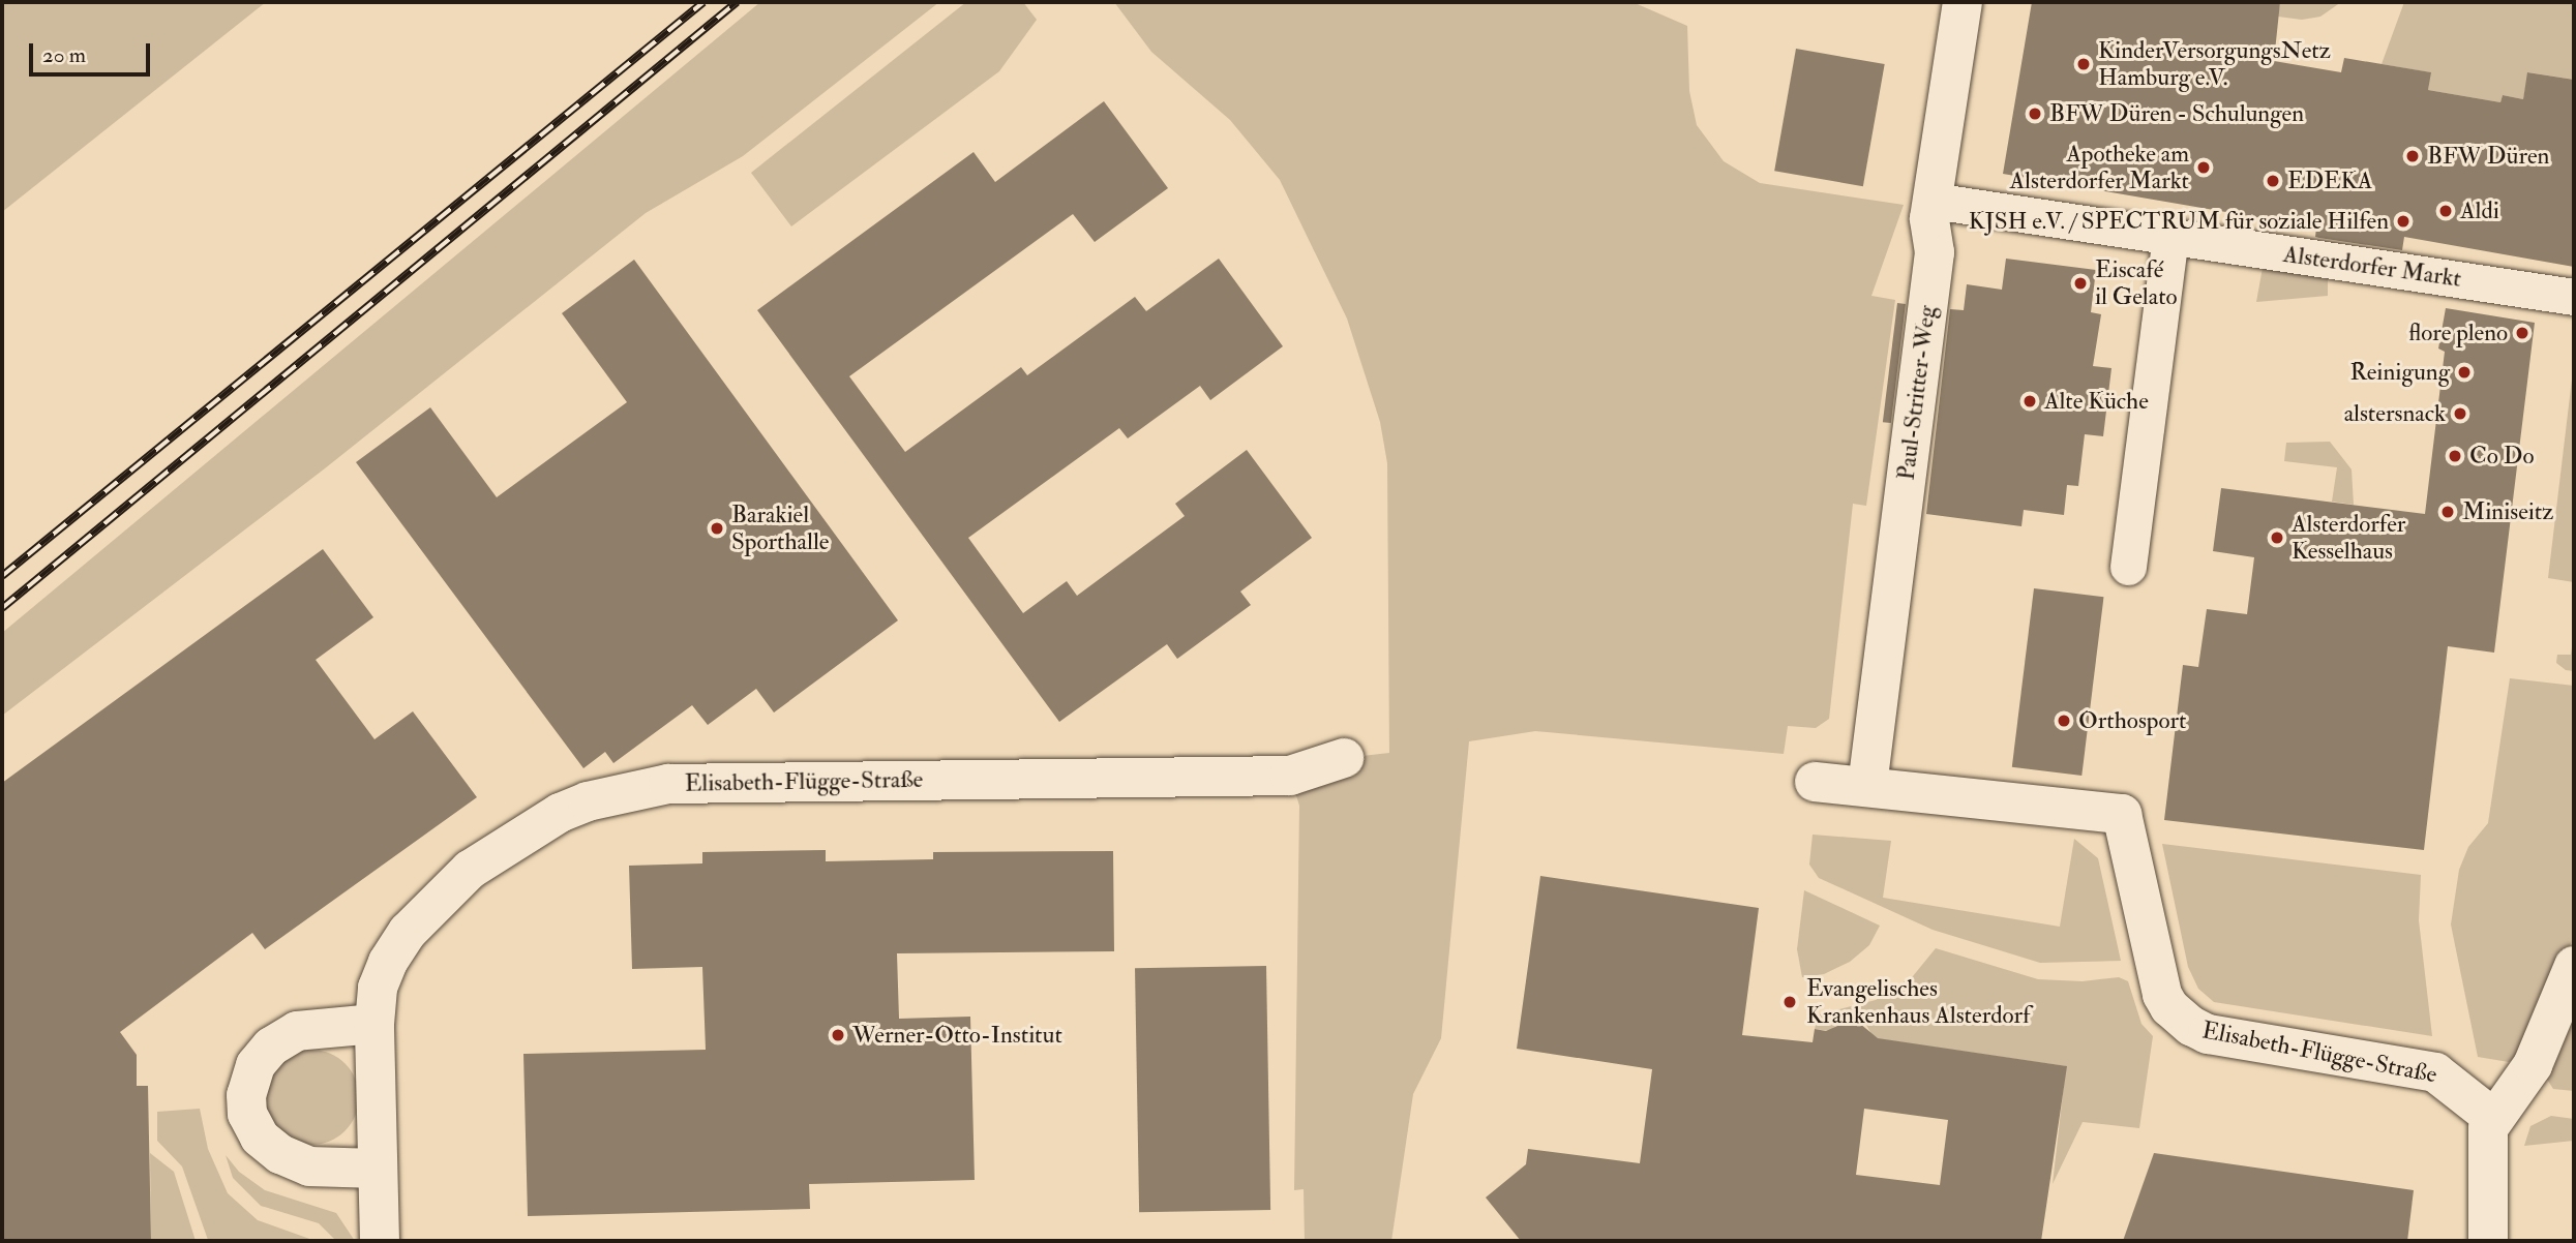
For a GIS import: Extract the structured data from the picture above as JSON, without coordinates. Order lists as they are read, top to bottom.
{
  "streets": {
    "street": ["Alsterdorfer Markt", "Paul-Stritter-Weg", "Elisabeth-Flügge-Straße"]
  },
  "crossings": [
    ["Alsterdorfer Markt", "Paul-Stritter-Weg"],
    ["Paul-Stritter-Weg", "Elisabeth-Flügge-Straße"]
  ],
  "places": [
    "KinderVersorgungsNetz Hamburg e.V.",
    "BFW Düren - Schulungen",
    "BFW Düren",
    "Apotheke am Alsterdorfer Markt",
    "EDEKA",
    "Aldi",
    "KJSH e.V. / SPECTRUM für soziale Hilfen",
    "Eiscafé il Gelato",
    "flore pleno",
    "Reinigung",
    "Alte Küche",
    "alstersnack",
    "Co Do",
    "Miniseitz",
    "Barakiel Sporthalle",
    "Alsterdorfer Kesselhaus",
    "Orthosport",
    "Evangelisches Krankenhaus Alsterdorf",
    "Werner-Otto-Institut"
  ],
  "scale_bar": "20 m"
}
